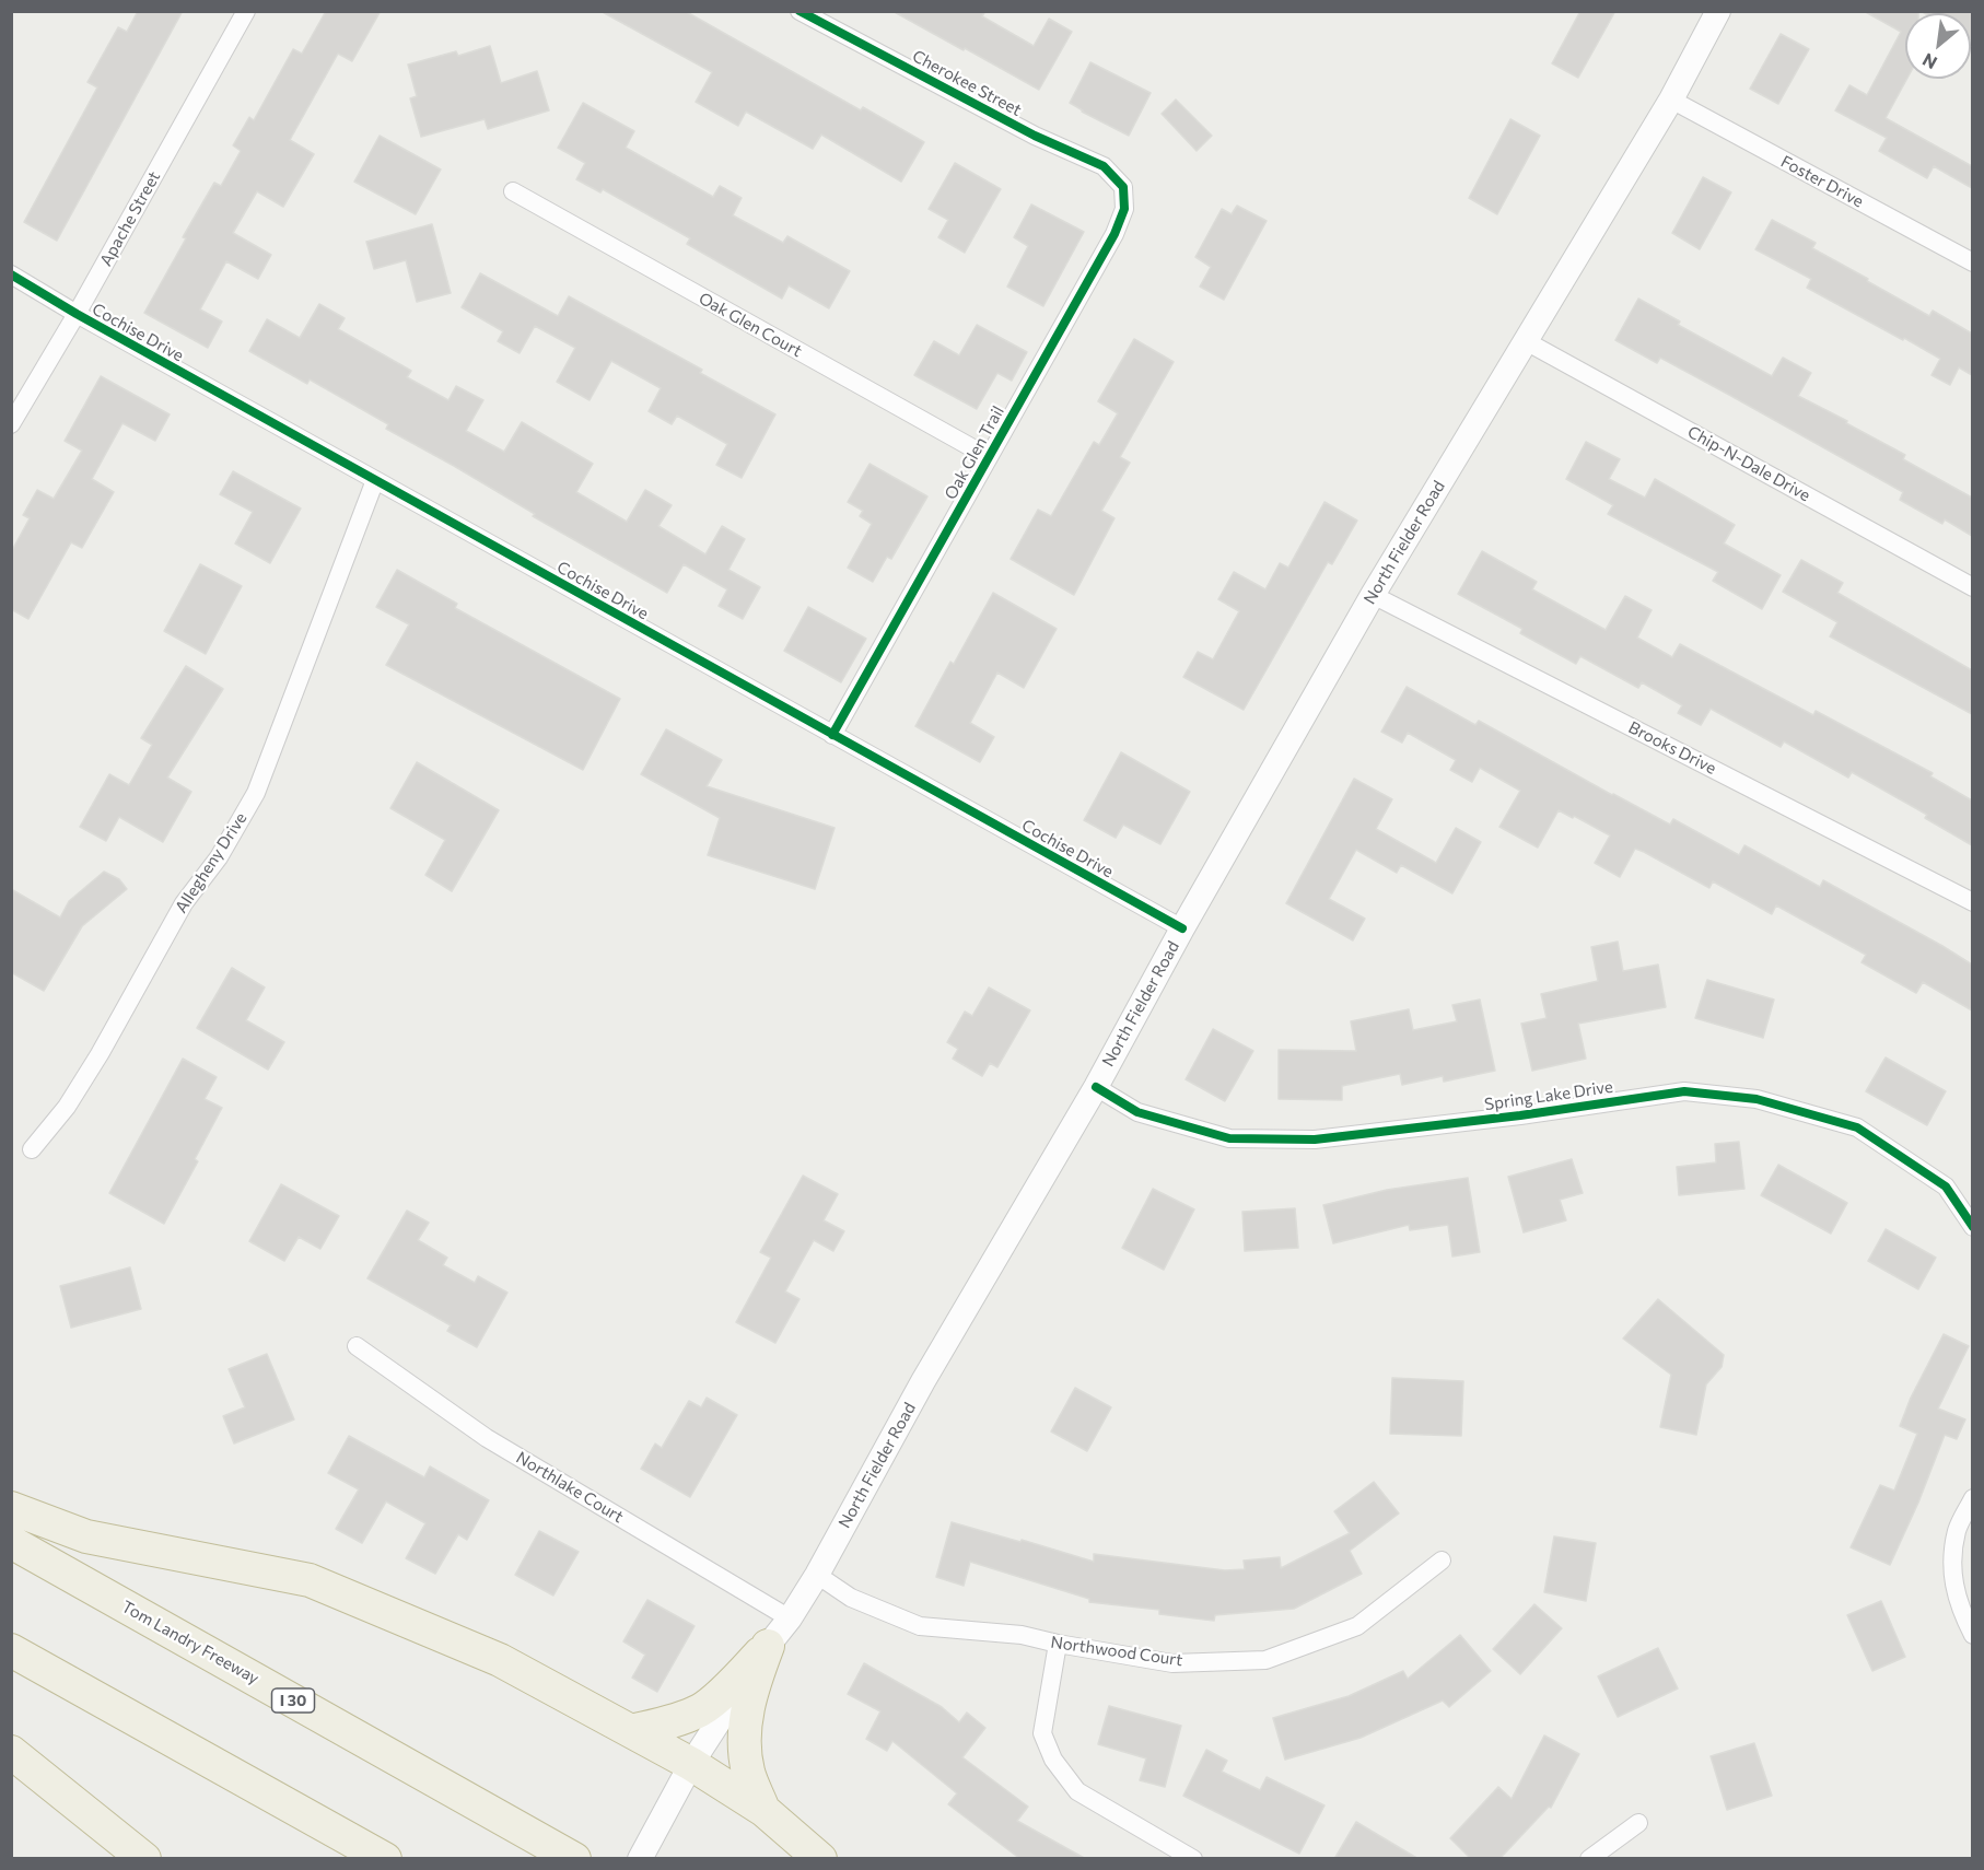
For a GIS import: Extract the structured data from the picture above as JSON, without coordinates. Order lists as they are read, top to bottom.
{
  "streets": {
    "highway": ["Tom Landry Freeway", "I 30"],
    "main road": ["North Fielder Road"],
    "street": [
      "Cherokee Street",
      "Foster Drive",
      "Apache Street",
      "Oak Glen Court",
      "Cochise Drive",
      "Oak Glen Trail",
      "Chip-N-Dale Drive",
      "Brooks Drive",
      "Allegheny Drive",
      "Spring Lake Drive",
      "Northlake Court",
      "Northwood Court"
    ]
  },
  "crossings": [
    ["Cherokee Street", "Oak Glen Trail"],
    ["Foster Drive", "North Fielder Road"],
    ["Apache Street", "Cochise Drive"],
    ["Oak Glen Court", "Oak Glen Trail"],
    ["Cochise Drive", "Oak Glen Trail"],
    ["Cochise Drive", "North Fielder Road"],
    ["Cochise Drive", "Allegheny Drive"],
    ["Chip-N-Dale Drive", "North Fielder Road"],
    ["North Fielder Road", "Brooks Drive"],
    ["North Fielder Road", "Spring Lake Drive"],
    ["North Fielder Road", "Northlake Court"],
    ["North Fielder Road", "Northwood Court"]
  ],
  "north": "bottom left"
}
